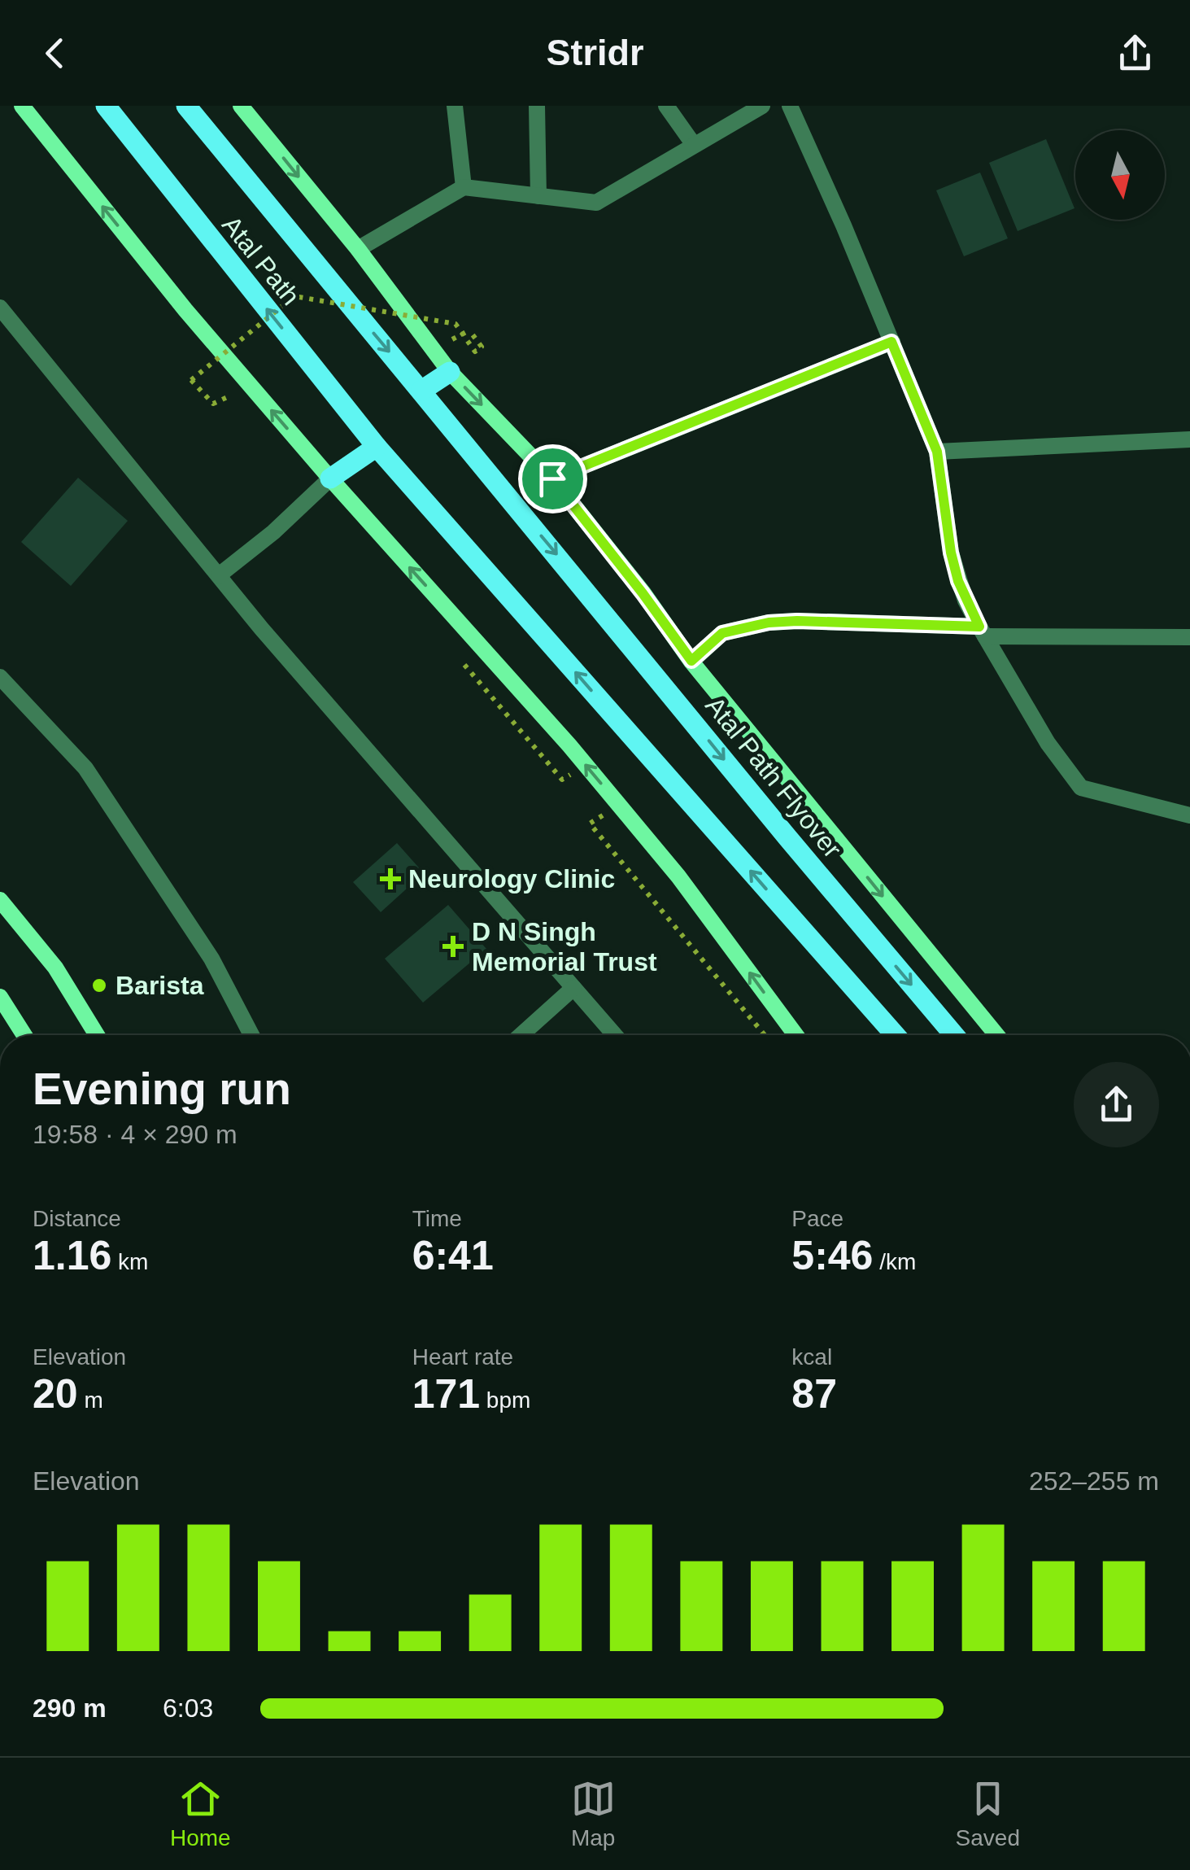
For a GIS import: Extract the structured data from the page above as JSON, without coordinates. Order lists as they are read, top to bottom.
{
  "streets": {
    "main road": ["Atal Path", "Atal Path Flyover"]
  },
  "crossings": [
    ["Atal Path", "Atal Path Flyover"]
  ],
  "places": {
    "health": ["Neurology Clinic", "D N Singh Memorial Trust"],
    "other": ["Barista"]
  },
  "north": "bottom",
  "page": {
    "header": "Stridr",
    "heading": ["Evening run", "19:58 · 4 × 290 m"],
    "stats": [
      ["Distance", "1.16 km"],
      ["Time", "6:41"],
      ["Pace", "5:46 /km"],
      ["Elevation", "20 m"],
      ["Heart rate", "171 bpm"],
      ["kcal", "87"]
    ],
    "chart": ["Elevation", "252–255 m"],
    "list": [
      {
        "name": "290 m",
        "note": "6:03"
      }
    ],
    "tabs": ["Home", "Map", "Saved"]
  }
}
